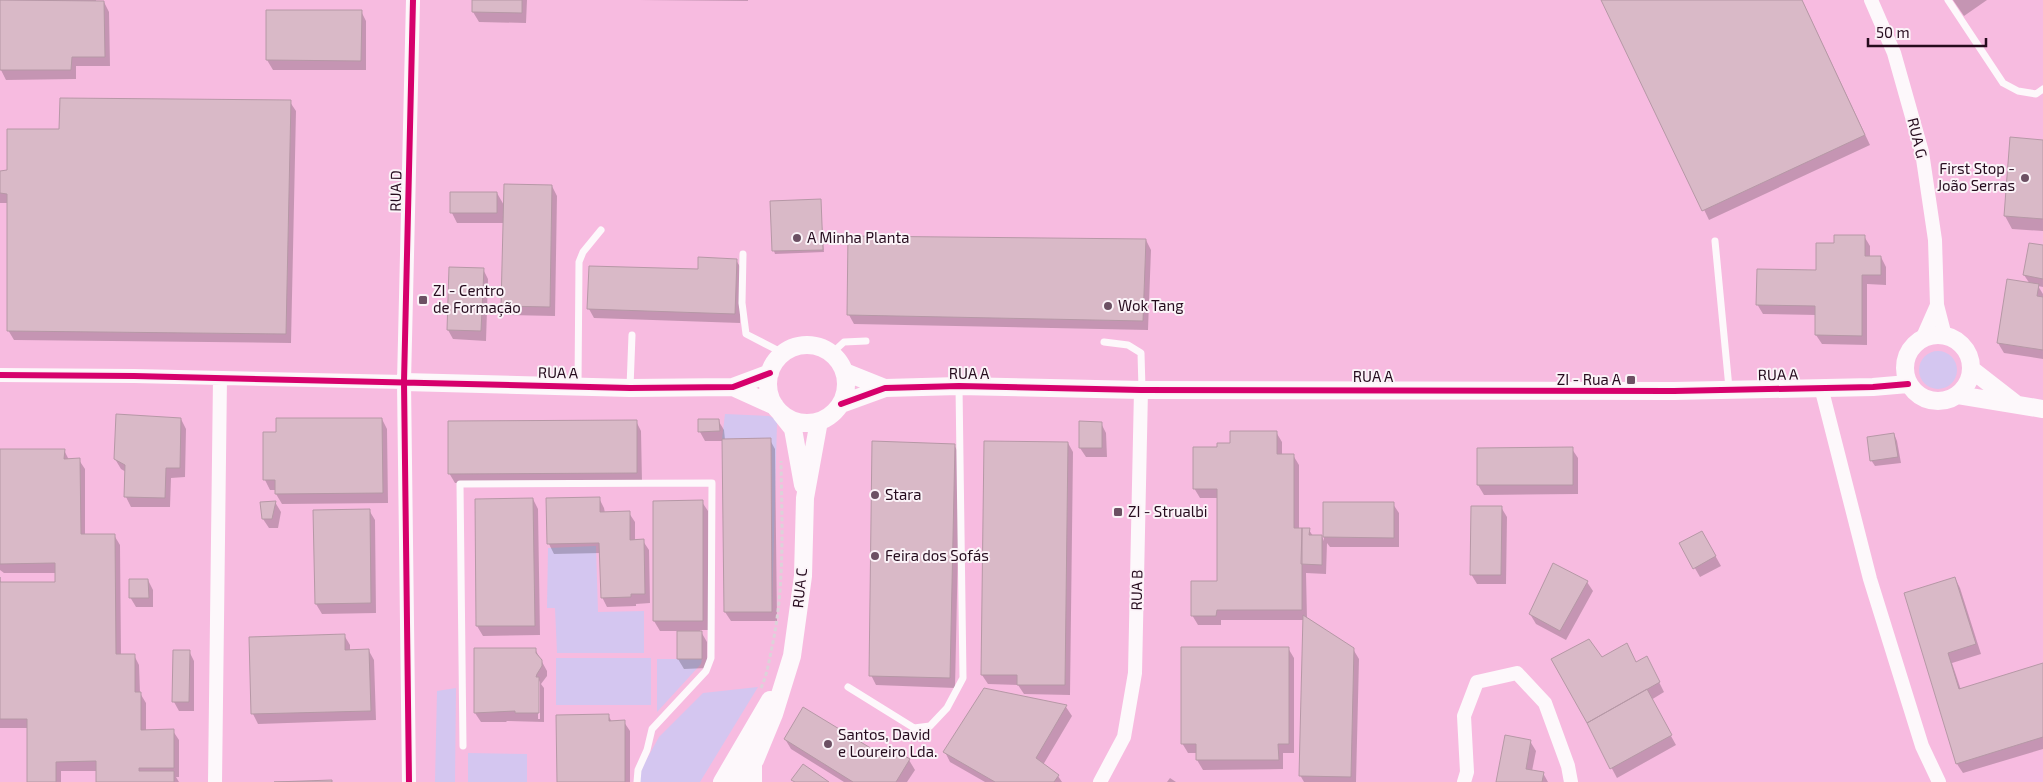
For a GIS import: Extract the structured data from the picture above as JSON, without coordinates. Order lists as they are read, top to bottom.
{
  "streets": {
    "street": [
      "RUA G",
      "RUA D",
      "RUA A",
      "RUA C",
      "RUA B"
    ]
  },
  "crossings": [
    ["RUA G", "RUA A"],
    ["RUA D", "RUA A"],
    ["RUA A", "RUA C"],
    ["RUA A", "RUA B"]
  ],
  "places": {
    "other": [
      "First Stop - João Serras",
      "A Minha Planta",
      "Wok Tang",
      "Stara",
      "Feira dos Sofás",
      "Santos, David e Loureiro Lda."
    ],
    "transit": ["ZI - Centro de Formação", "ZI - Rua A", "ZI - Strualbi"]
  },
  "scale_bar": "50 m"
}
